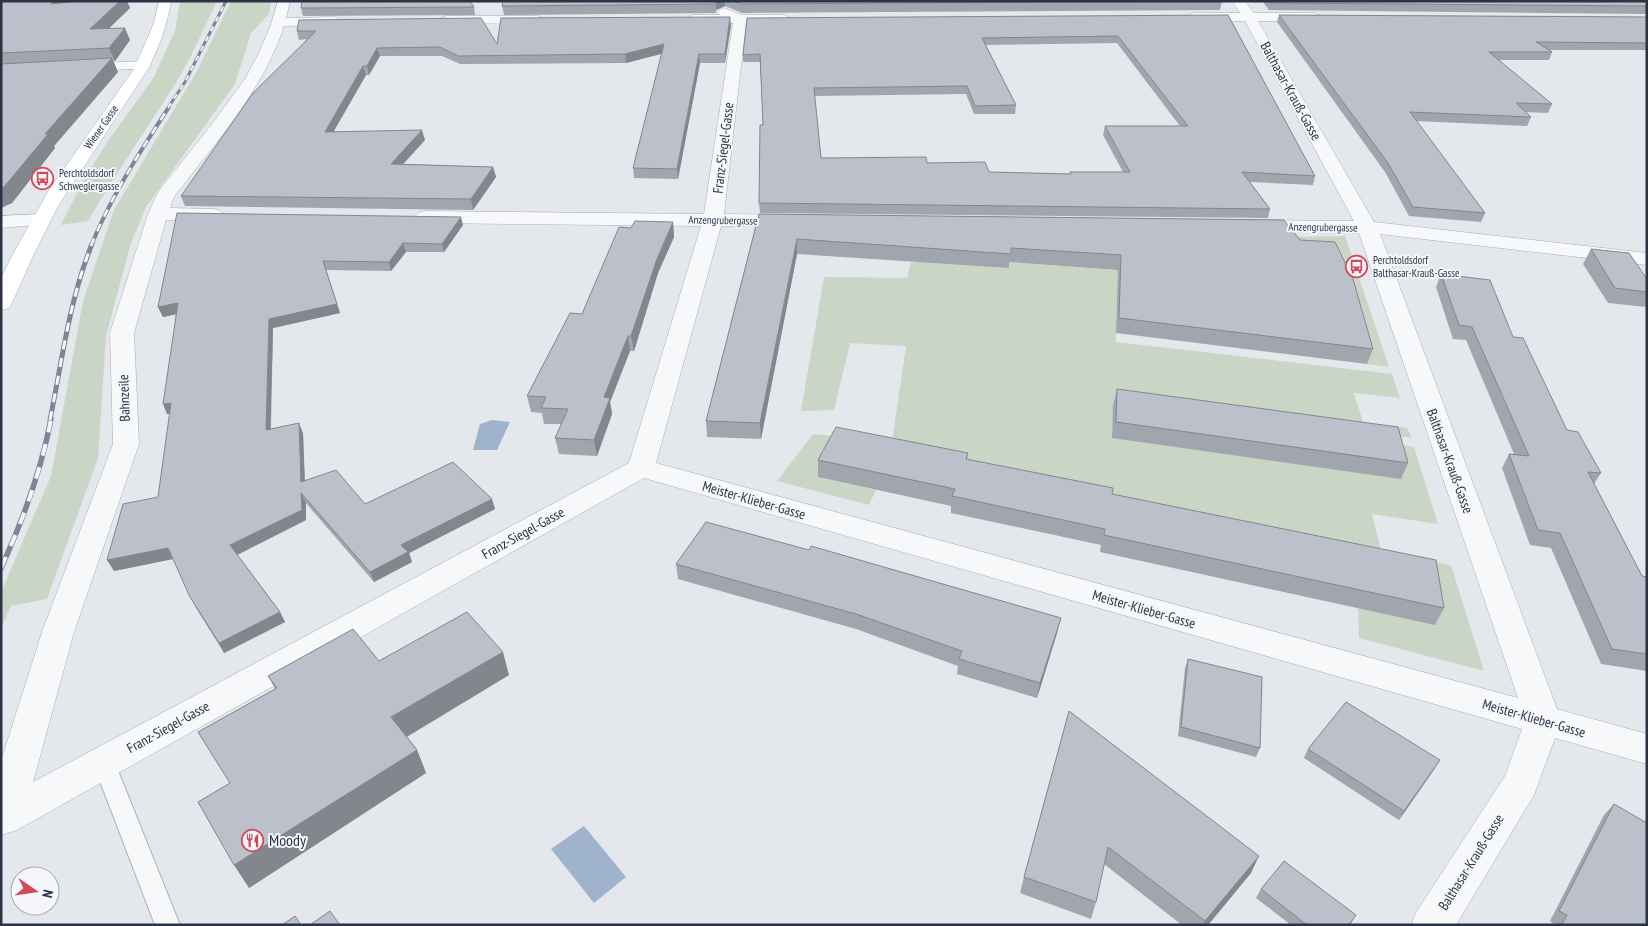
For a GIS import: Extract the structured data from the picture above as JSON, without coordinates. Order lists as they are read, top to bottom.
{
  "streets": {
    "main road": ["Wiener Gasse"],
    "street": [
      "Balthasar-Krauß-Gasse",
      "Franz-Siegel-Gasse",
      "Anzengrubergasse",
      "Bahnzeile",
      "Meister-Klieber-Gasse"
    ]
  },
  "crossings": [
    ["Balthasar-Krauß-Gasse", "Anzengrubergasse"],
    ["Balthasar-Krauß-Gasse", "Meister-Klieber-Gasse"],
    ["Franz-Siegel-Gasse", "Anzengrubergasse"],
    ["Franz-Siegel-Gasse", "Bahnzeile"],
    ["Franz-Siegel-Gasse", "Meister-Klieber-Gasse"]
  ],
  "places": {
    "bus stop": ["Perchtoldsdorf Schweglergasse", "Perchtoldsdorf Balthasar-Krauß-Gasse"],
    "restaurant": ["Moody"]
  },
  "north": "right"
}
